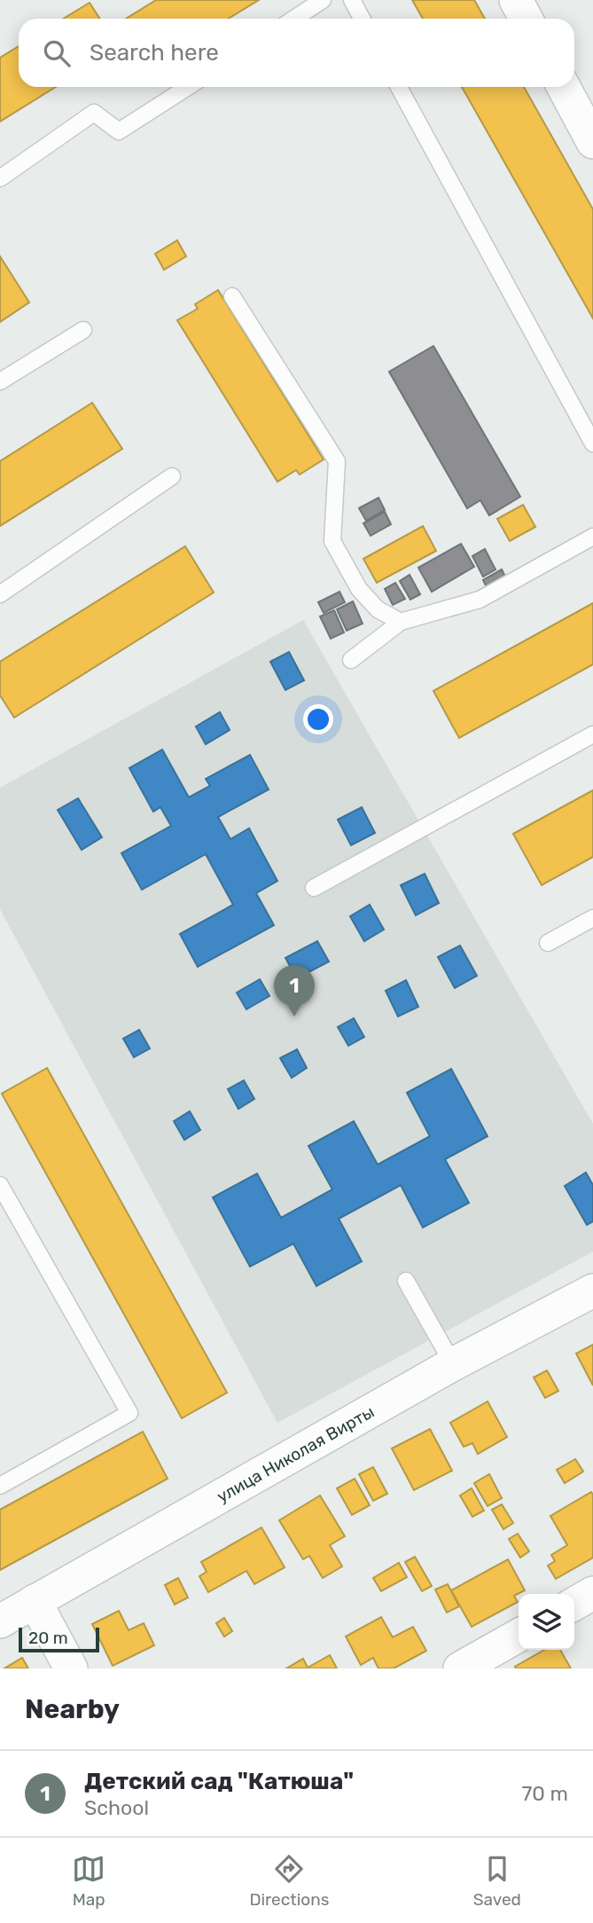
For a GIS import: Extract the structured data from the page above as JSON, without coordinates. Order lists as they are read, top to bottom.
{
  "streets": {
    "street": ["улица Николая Вирты"]
  },
  "scale_bar": "20 m",
  "page": {
    "search": "Search here",
    "pins": "1",
    "scale": "20 m",
    "heading": "Nearby",
    "list": [
      {
        "mark": "1",
        "name": "Детский сад \"Катюша\"",
        "note": "School",
        "value": "70 m"
      }
    ],
    "nav": ["Map", "Directions", "Saved"]
  }
}
